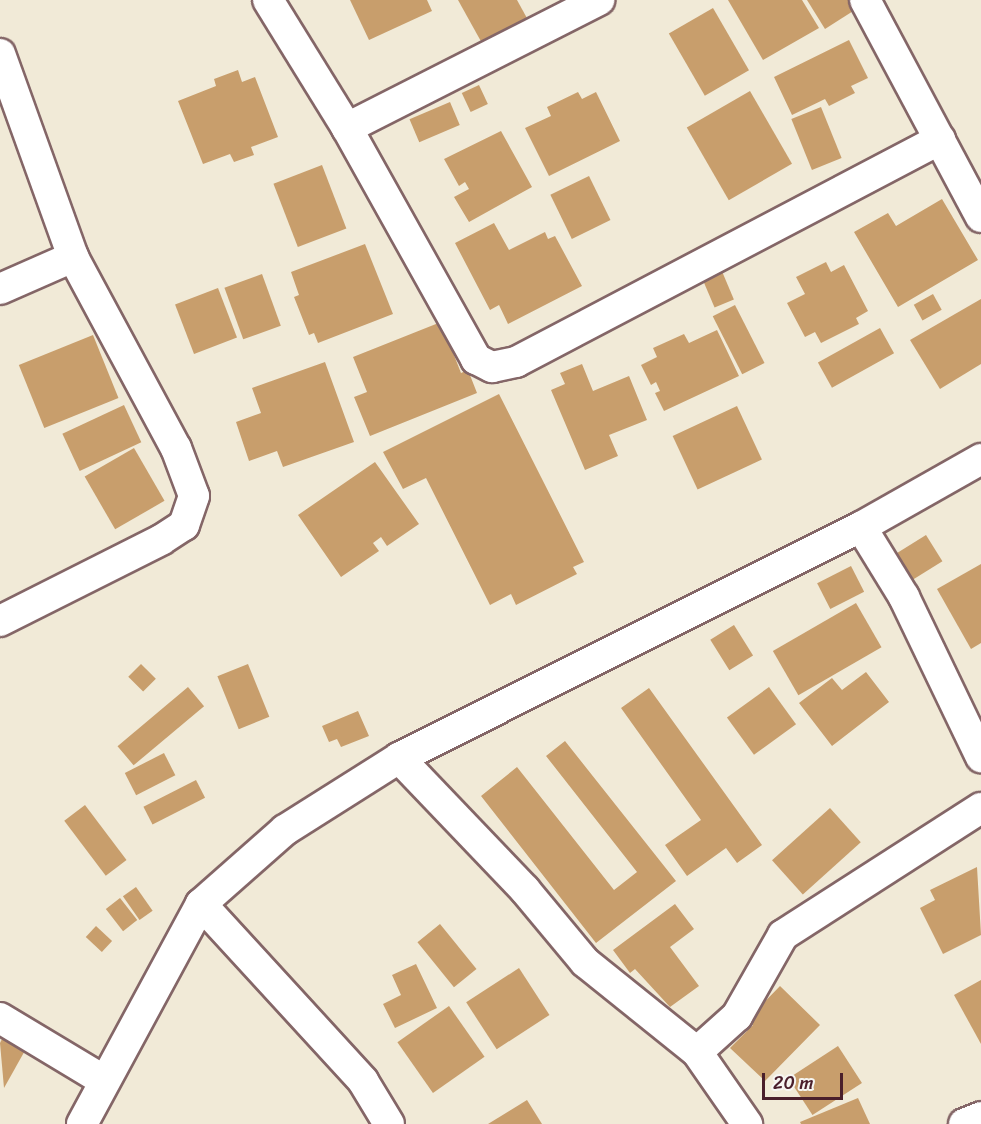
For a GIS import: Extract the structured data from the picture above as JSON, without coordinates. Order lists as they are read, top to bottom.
{
  "scale_bar": "20 m"
}
